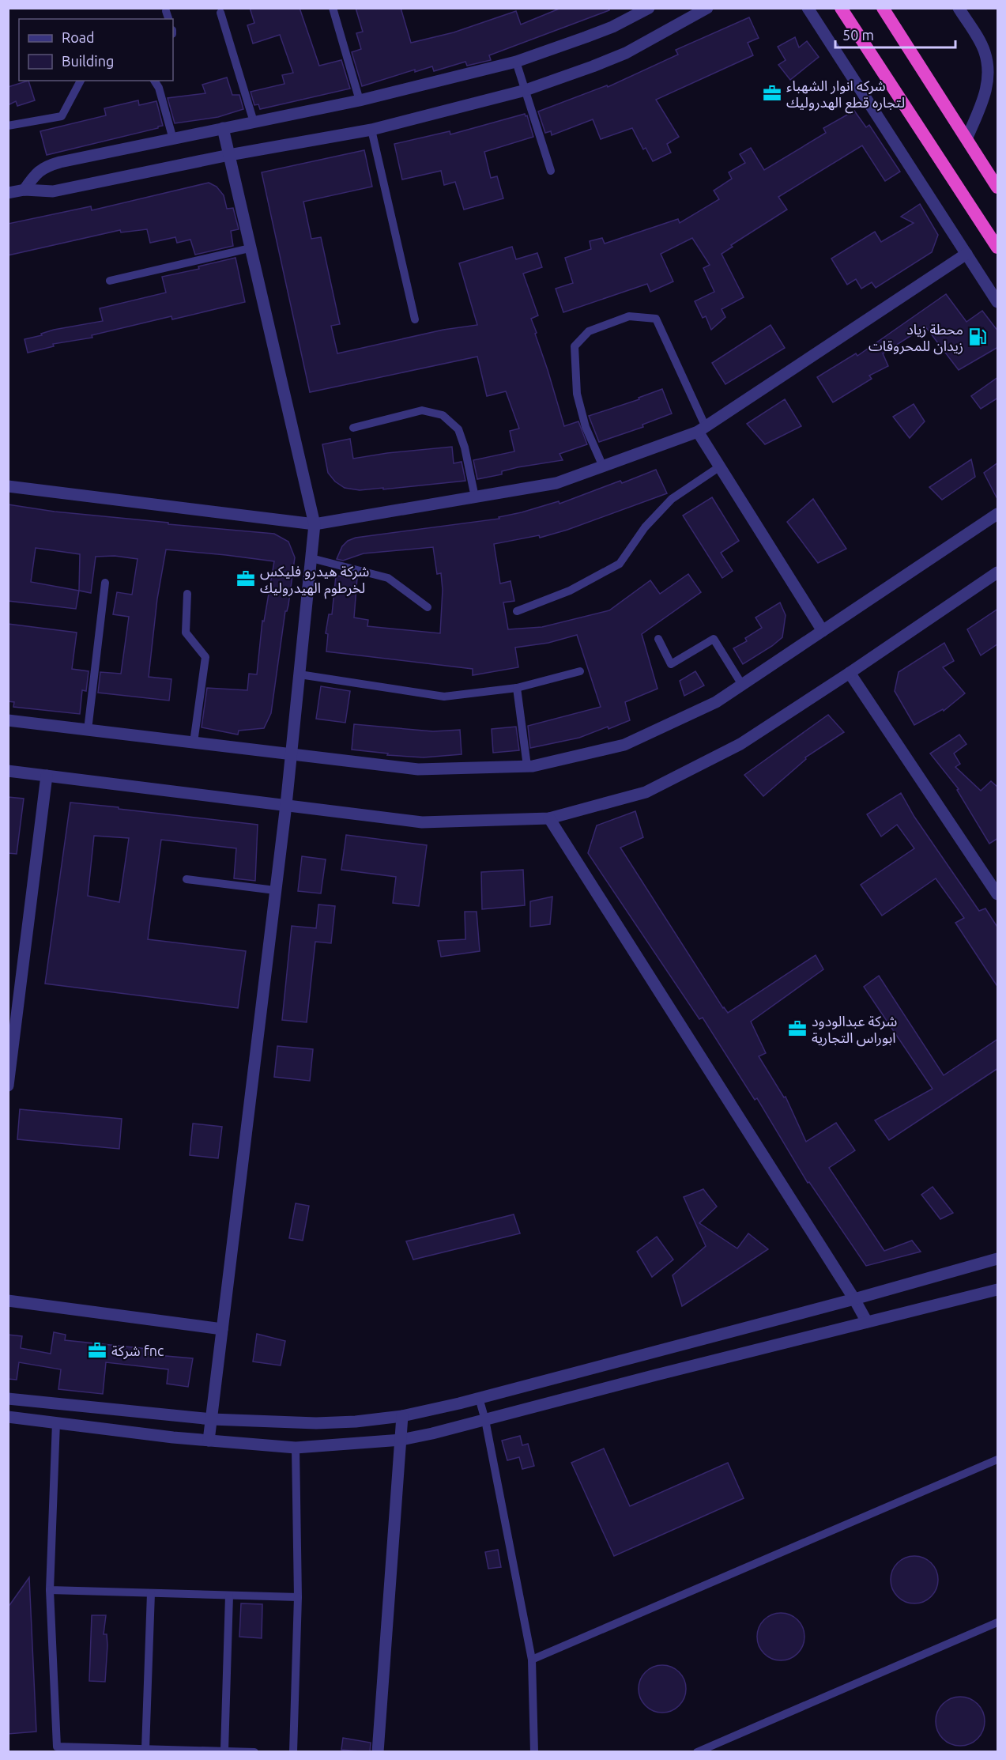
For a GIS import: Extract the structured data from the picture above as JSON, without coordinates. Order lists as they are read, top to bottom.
{
  "places": {
    "office": [
      "شركه انوار الشهباء لتجاره قطع الهدروليك",
      "شركة هيدرو فليكس لخرطوم الهيدروليك",
      "شركة عبدالودود ابوراس التجارية",
      "شركة fnc"
    ],
    "fuel station": ["محطة زياد زيدان للمحروقات"]
  },
  "legend": ["Road", "Building"],
  "scale_bar": "50 m"
}
